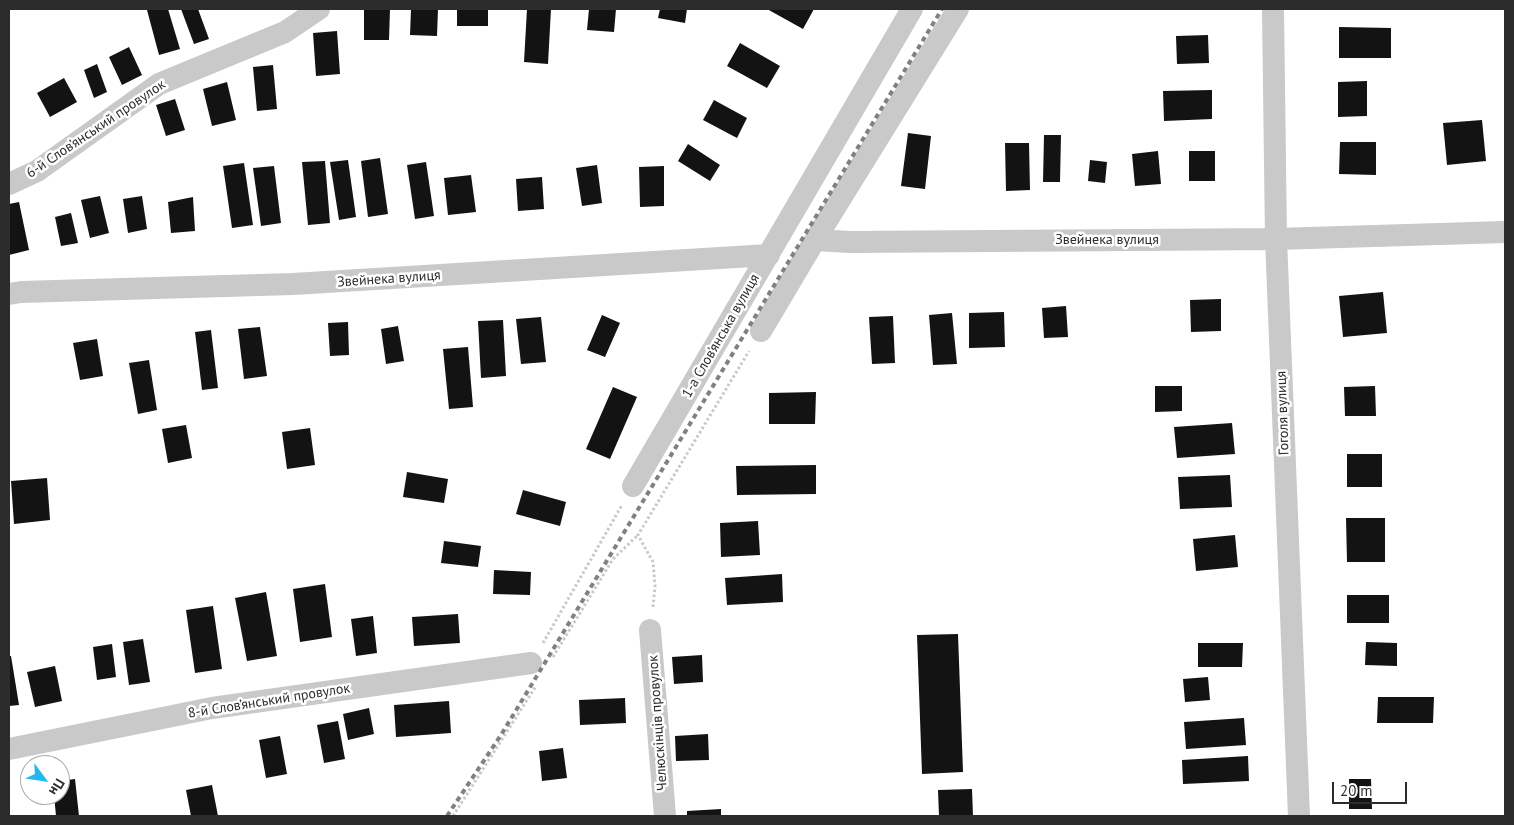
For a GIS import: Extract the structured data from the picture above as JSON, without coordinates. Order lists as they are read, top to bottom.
{
  "streets": {
    "street": [
      "6-й Слов’янський провулок",
      "Звейнека вулиця",
      "1-а Слов’янська вулиця",
      "Гоголя вулиця",
      "8-й Слов’янський провулок",
      "Челюскінців провулок"
    ]
  },
  "crossings": [
    ["Звейнека вулиця", "1-а Слов’янська вулиця"],
    ["Звейнека вулиця", "Гоголя вулиця"]
  ],
  "scale_bar": "20 m",
  "north": "bottom right"
}
